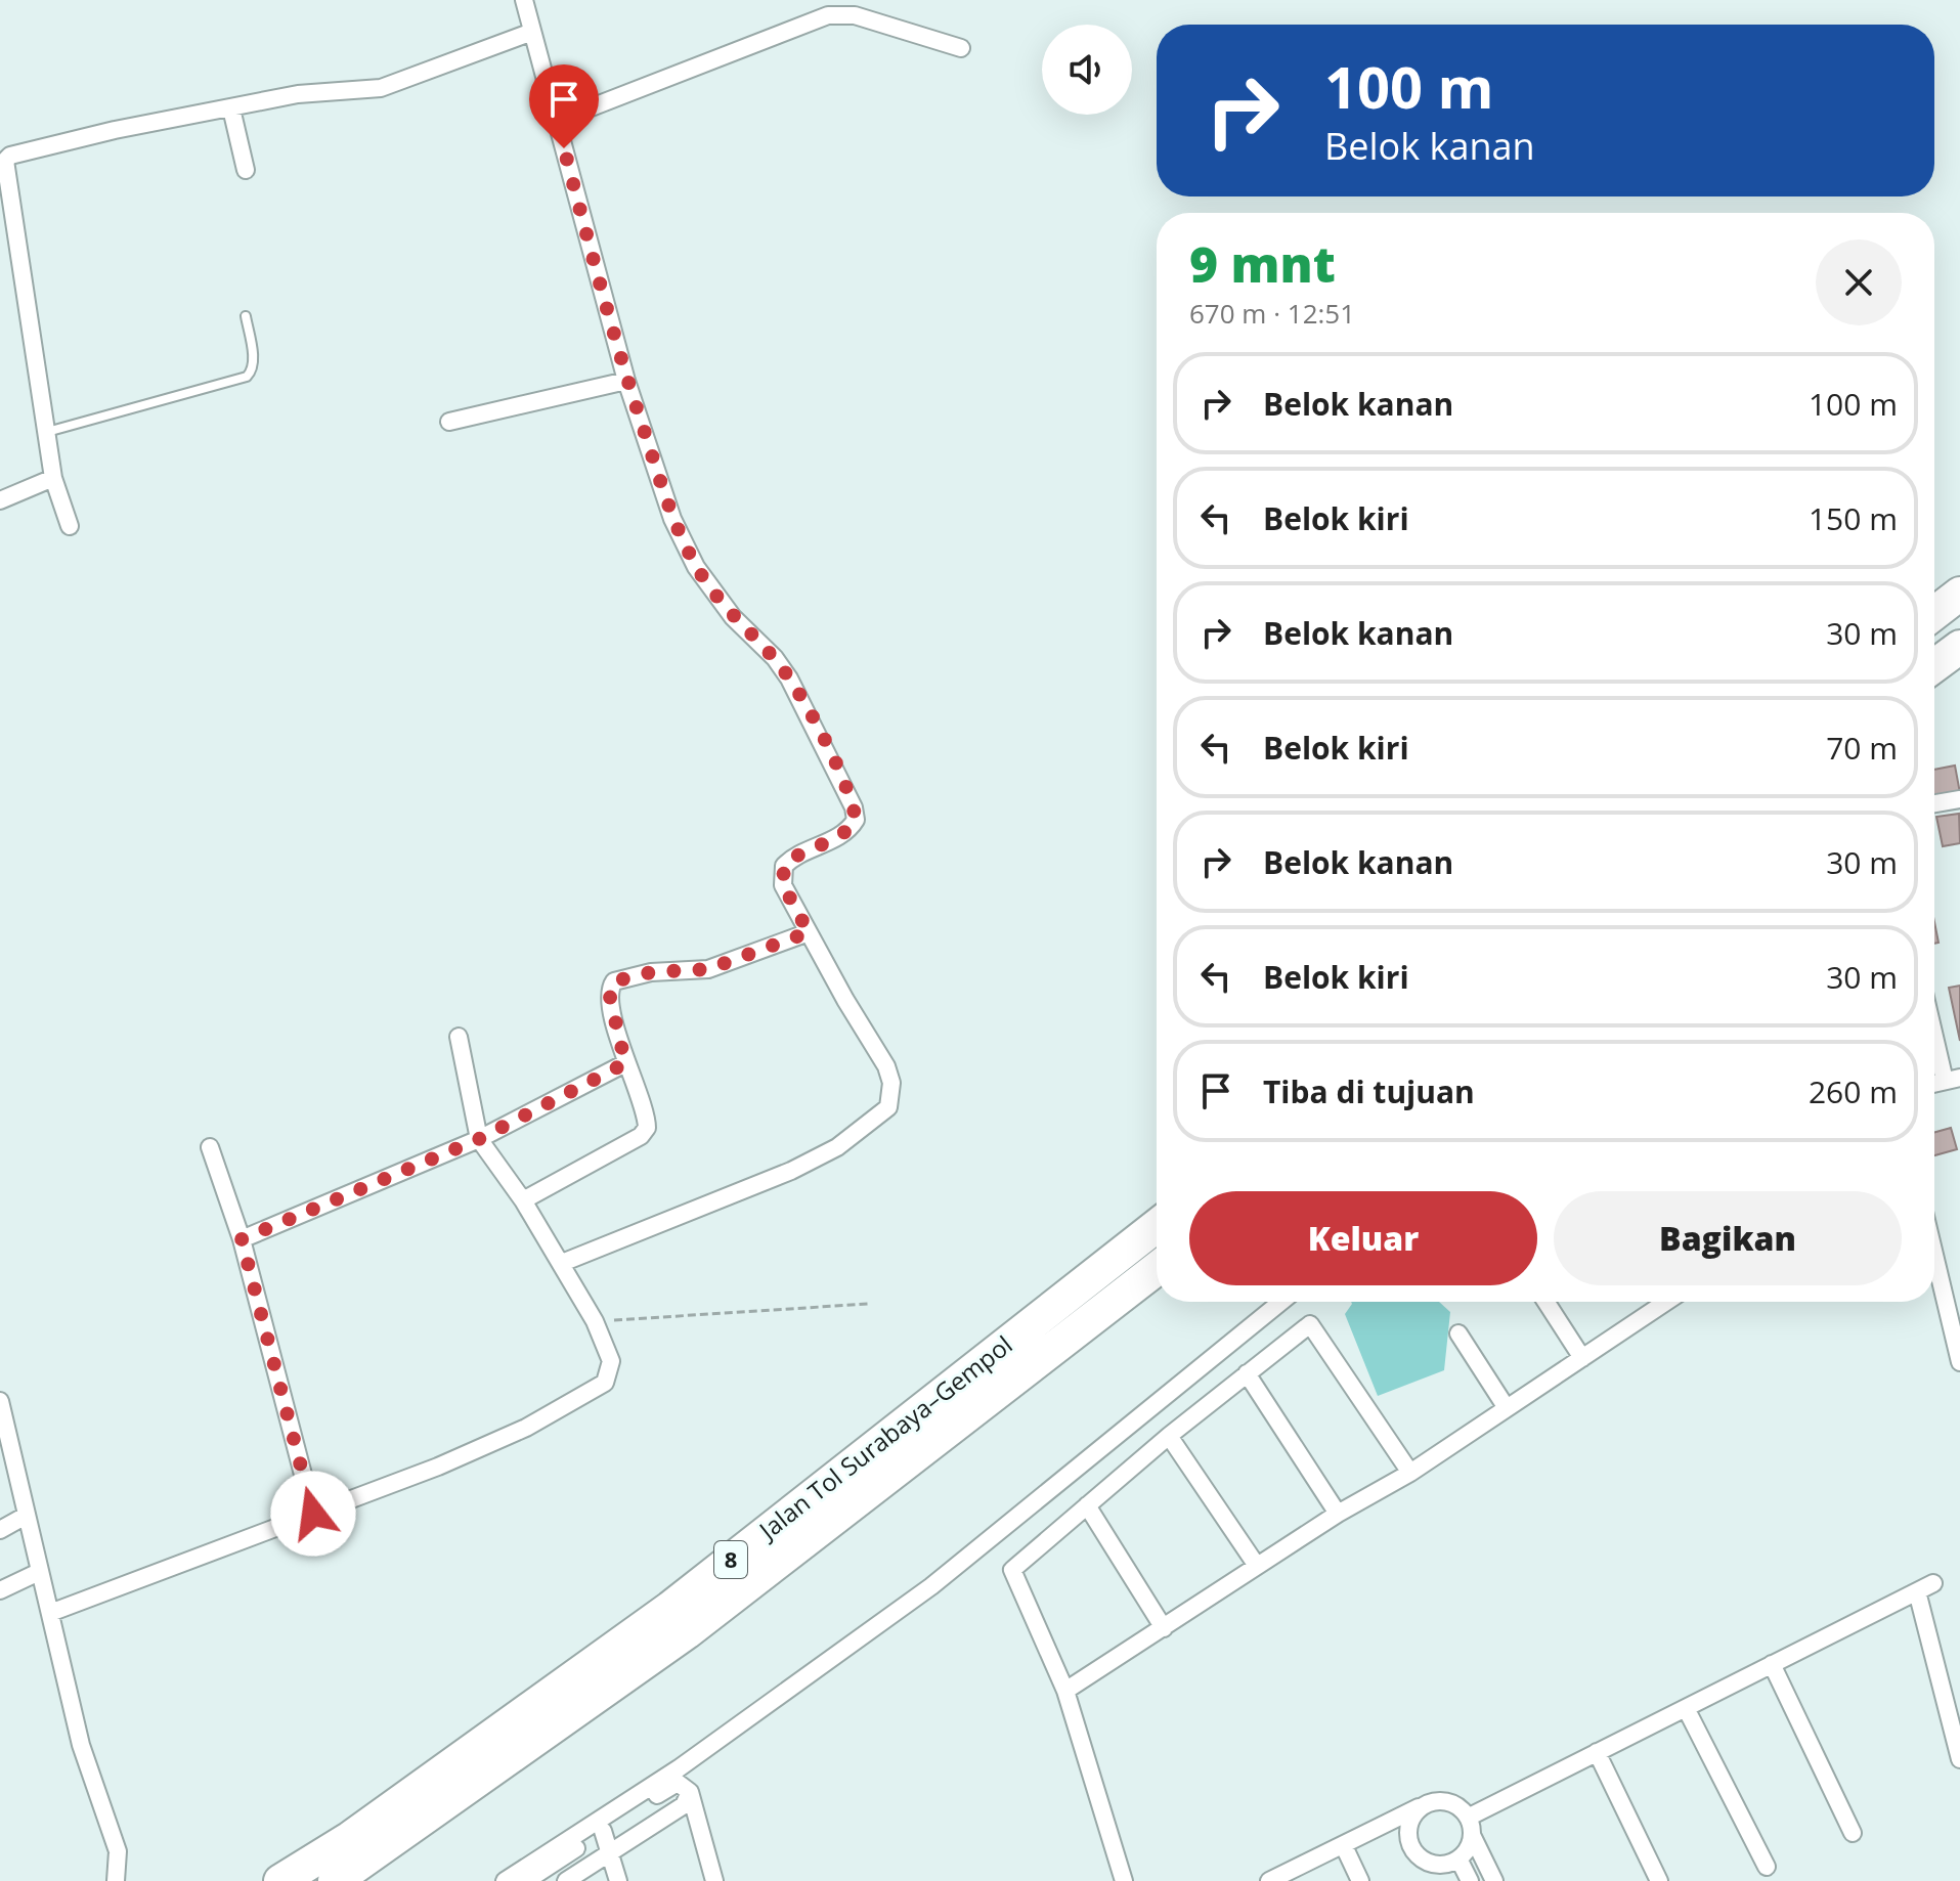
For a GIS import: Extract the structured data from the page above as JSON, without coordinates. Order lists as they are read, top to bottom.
{
  "streets": {
    "highway": ["Jalan Tol Surabaya–Gempol", "8"]
  },
  "page": {
    "turn": ["100 m", "Belok kanan"],
    "heading": ["9 mnt", "670 m · 12:51"],
    "list": [
      {
        "name": "Belok kanan",
        "value": "100 m"
      },
      {
        "name": "Belok kiri",
        "value": "150 m"
      },
      {
        "name": "Belok kanan",
        "value": "30 m"
      },
      {
        "name": "Belok kiri",
        "value": "70 m"
      },
      {
        "name": "Belok kanan",
        "value": "30 m"
      },
      {
        "name": "Belok kiri",
        "value": "30 m"
      },
      {
        "name": "Tiba di tujuan",
        "value": "260 m"
      }
    ],
    "buttons": ["Keluar", "Bagikan"]
  }
}
